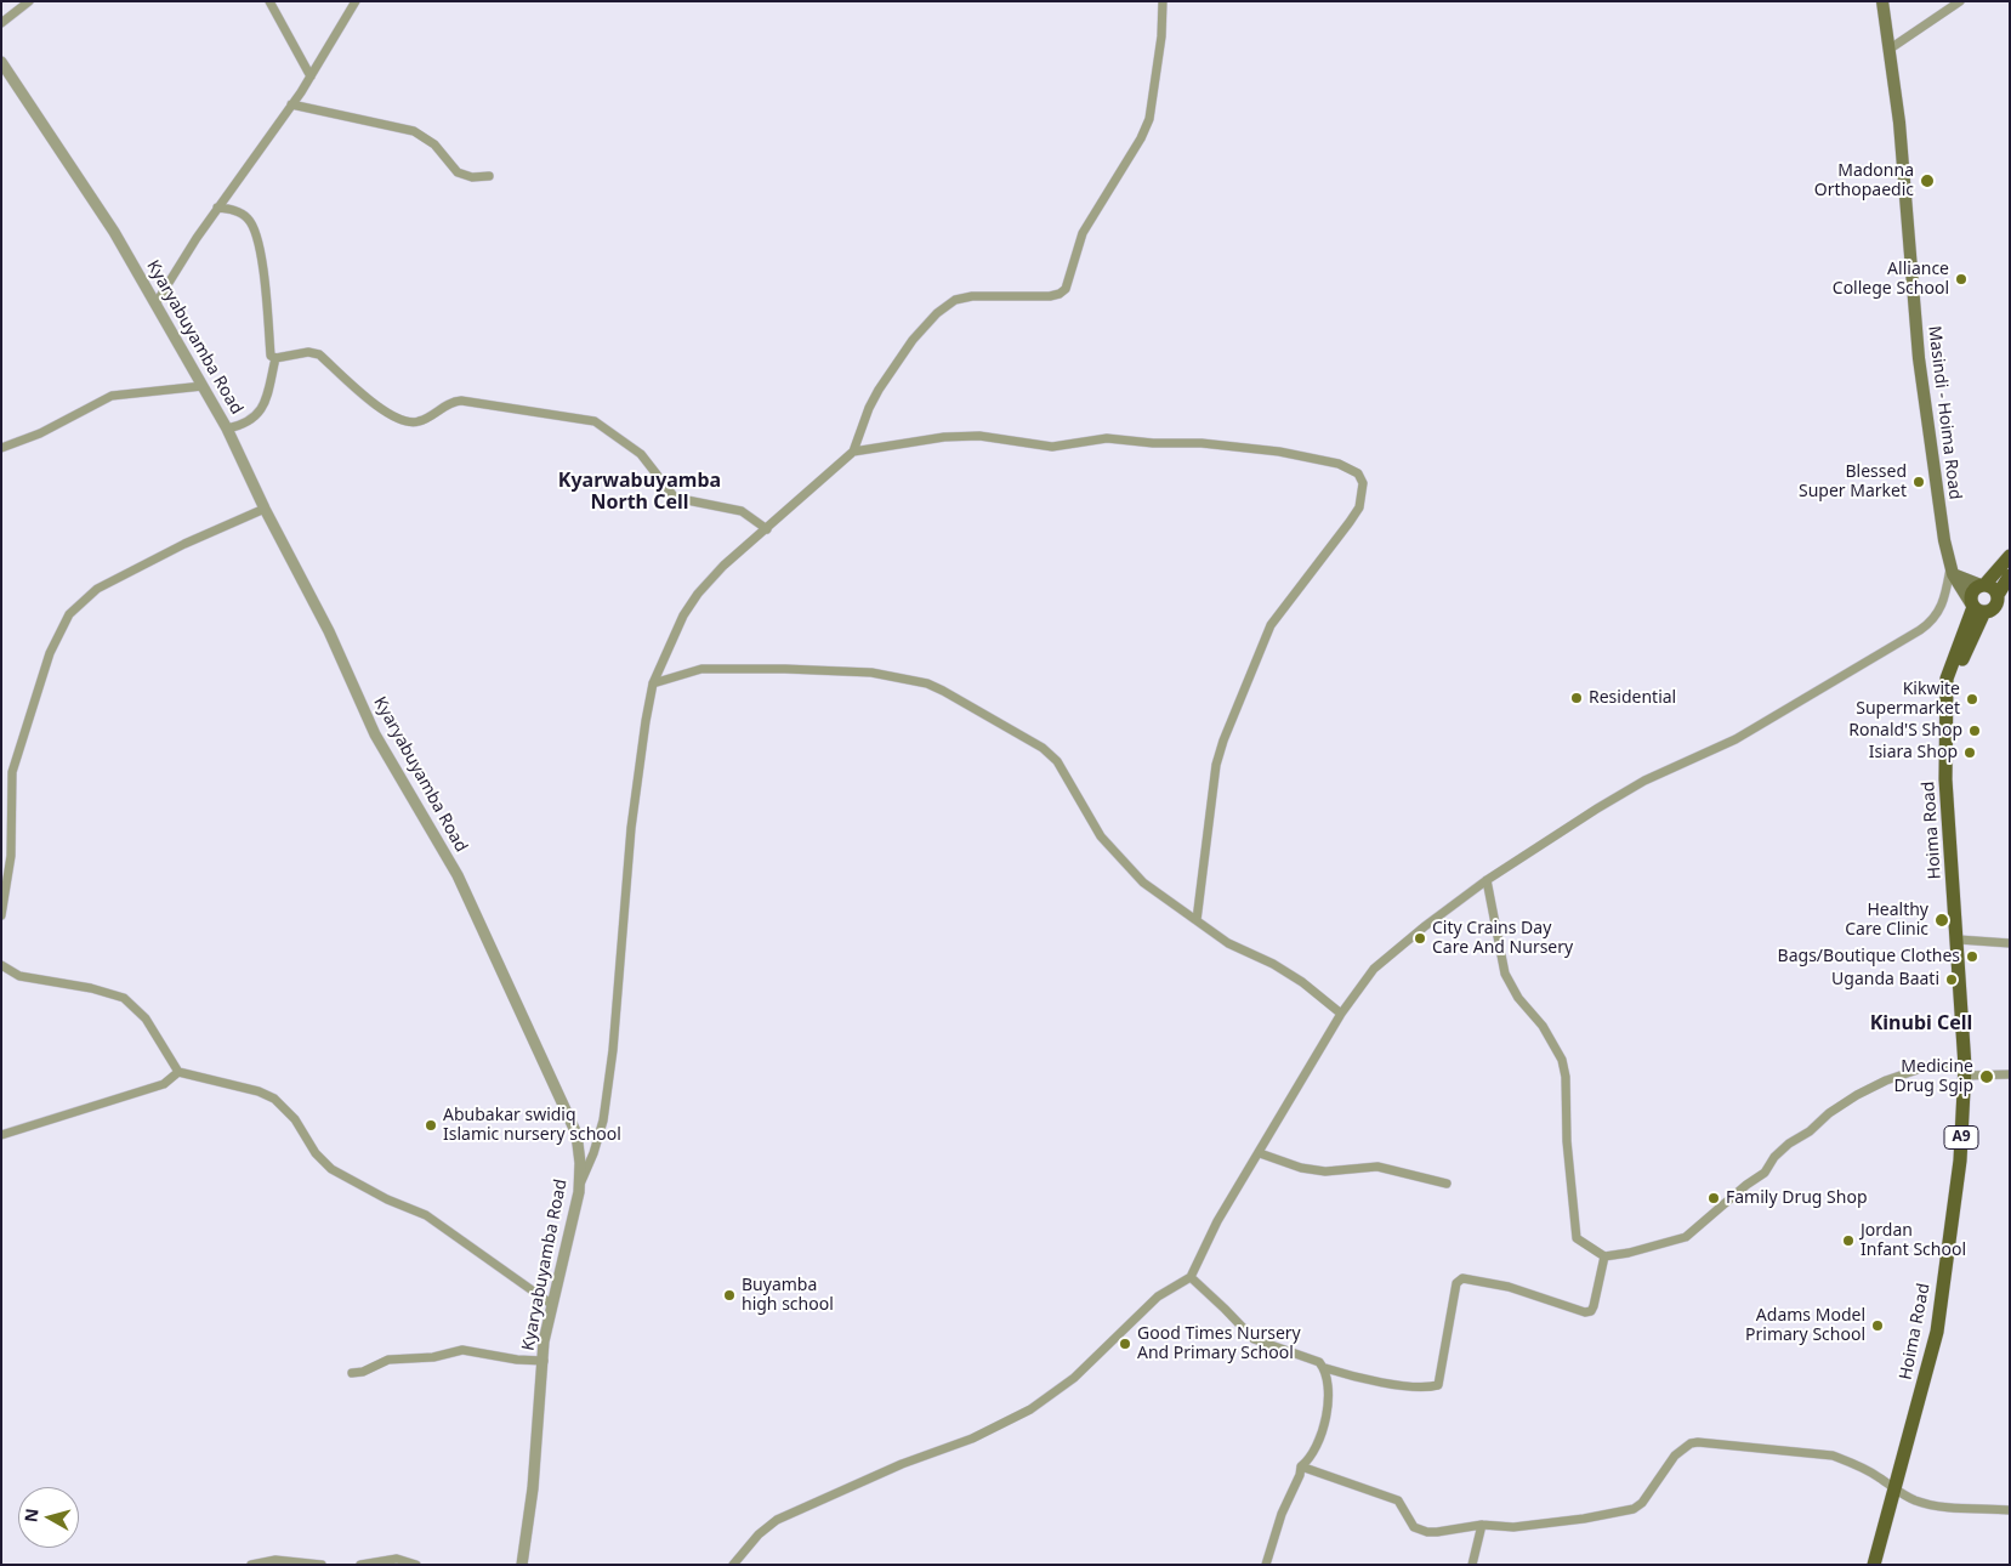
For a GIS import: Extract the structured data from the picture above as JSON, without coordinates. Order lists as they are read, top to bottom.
{
  "streets": {
    "main road": ["Masindi - Hoima Road", "Hoima Road", "A9"],
    "street": ["Kyaryabuyamba Road"]
  },
  "crossings": [
    ["Masindi - Hoima Road", "Hoima Road"],
    ["Masindi - Hoima Road", "A9"],
    ["Hoima Road", "A9"]
  ],
  "districts": ["Kyarwabuyamba North Cell", "Kinubi Cell"],
  "places": [
    "Madonna Orthopaedic",
    "Alliance College School",
    "Blessed Super Market",
    "Residential",
    "Kikwite Supermarket",
    "Ronald'S Shop",
    "Isiara Shop",
    "Healthy Care Clinic",
    "City Crains Day Care And Nursery",
    "Bags/Boutique Clothes",
    "Uganda Baati",
    "Medicine Drug Sgip",
    "Abubakar swidiq Islamic nursery school",
    "Family Drug Shop",
    "Jordan Infant School",
    "Buyamba high school",
    "Adams Model Primary School",
    "Good Times Nursery And Primary School"
  ],
  "north": "left"
}
